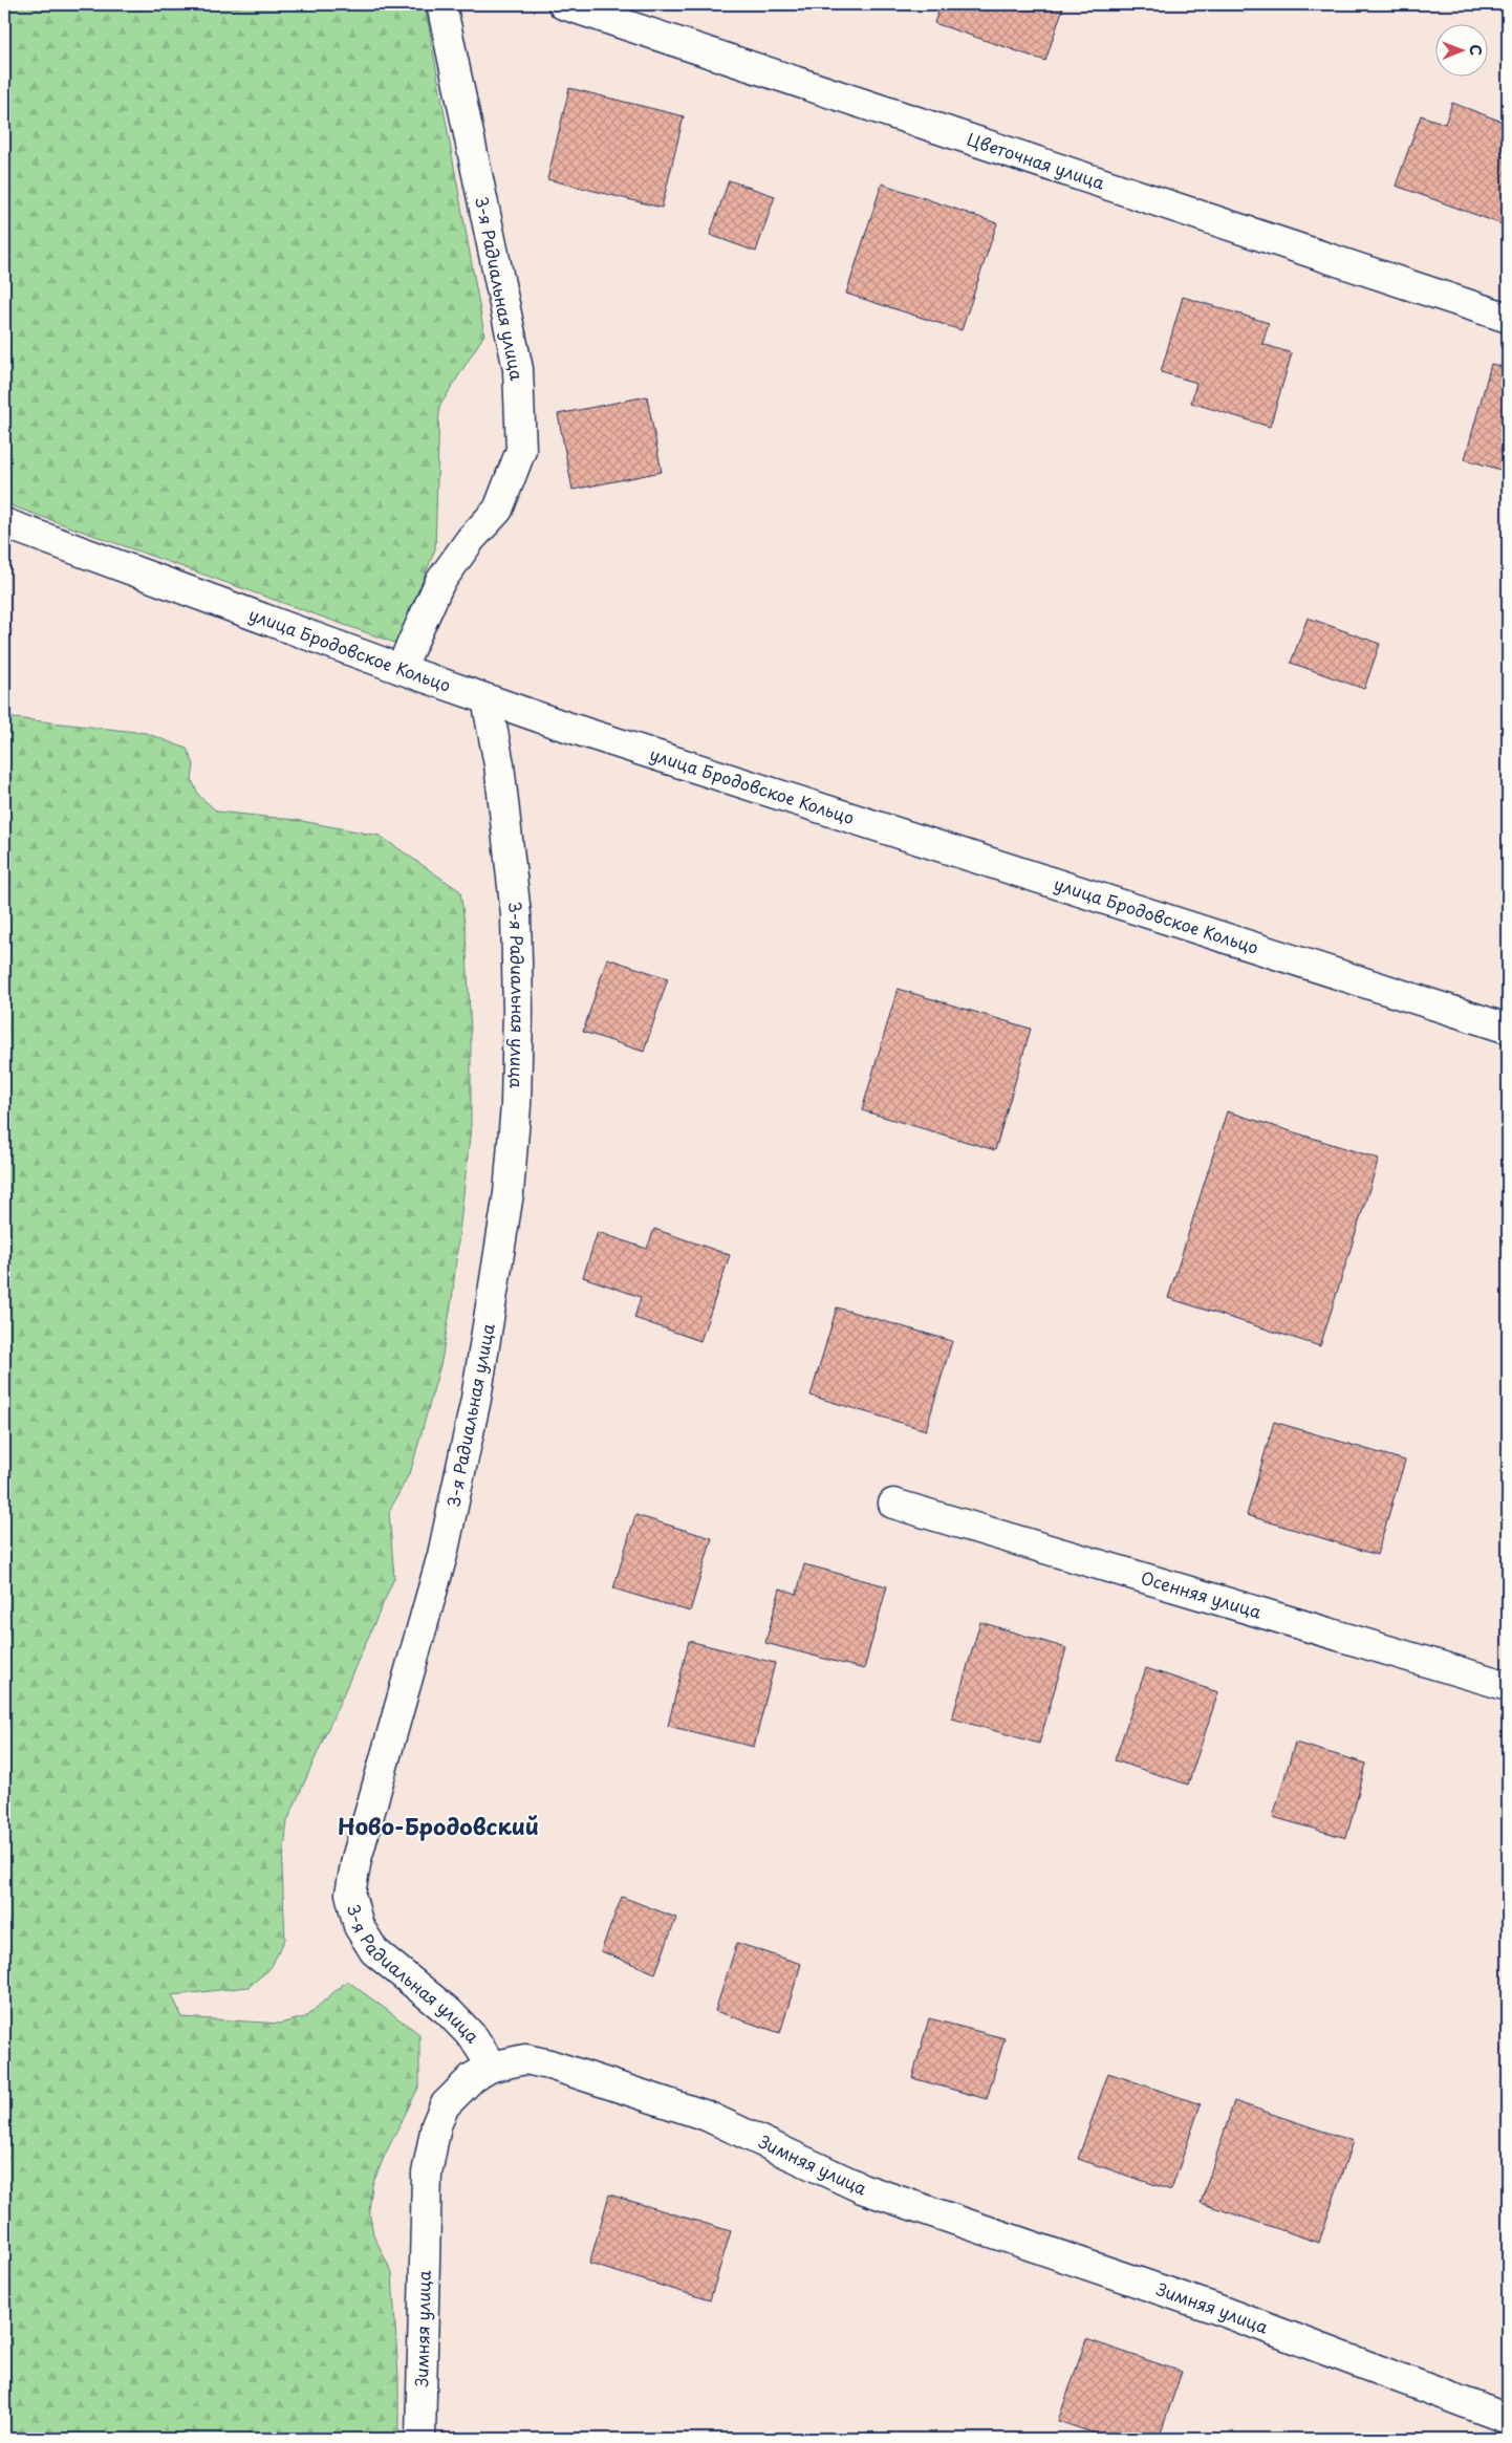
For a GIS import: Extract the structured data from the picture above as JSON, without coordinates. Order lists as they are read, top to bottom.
{
  "streets": {
    "street": [
      "Цветочная улица",
      "3-я Радиальная улица",
      "улица Бродовское Кольцо",
      "Осенняя улица",
      "Зимняя улица"
    ]
  },
  "crossings": [
    ["3-я Радиальная улица", "улица Бродовское Кольцо"],
    ["3-я Радиальная улица", "Зимняя улица"]
  ],
  "districts": ["Ново-Бродовский"],
  "north": "right"
}
